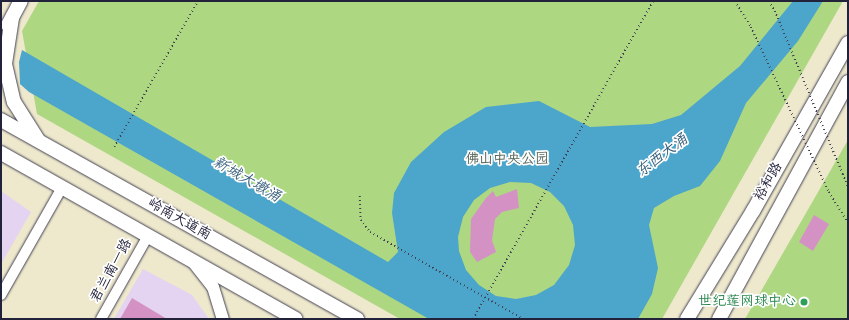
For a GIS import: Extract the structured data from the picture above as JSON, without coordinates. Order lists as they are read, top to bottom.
{
  "streets": {
    "main road": ["裕和路", "岭南大道南"],
    "street": ["君兰南一路"]
  },
  "water": ["东西大涌", "新城大墩涌"],
  "parks": ["佛山中央公园"],
  "places": ["世纪莲网球中心"]
}
